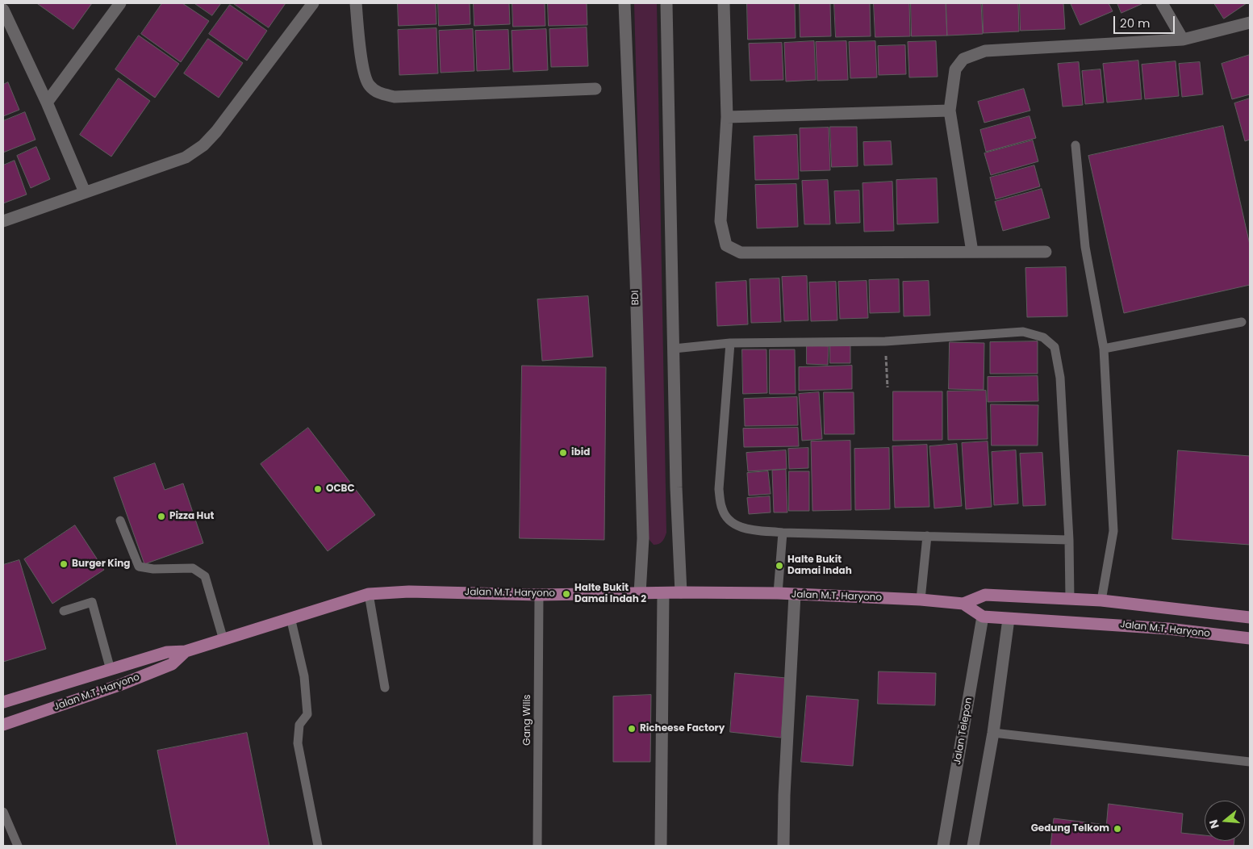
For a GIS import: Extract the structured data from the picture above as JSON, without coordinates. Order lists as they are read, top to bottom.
{
  "streets": {
    "main road": ["Jalan M.T. Haryono"],
    "street": ["BDI", "Jalan Telepon"],
    "lane": ["Gang Wilis"]
  },
  "crossings": [
    ["BDI", "Jalan M.T. Haryono"],
    ["Jalan M.T. Haryono", "Gang Wilis"],
    ["Jalan M.T. Haryono", "Jalan Telepon"]
  ],
  "places": [
    "ibid",
    "OCBC",
    "Pizza Hut",
    "Burger King",
    "Halte Bukit Damai Indah",
    "Halte Bukit Damai Indah 2",
    "Richeese Factory",
    "Gedung Telkom"
  ],
  "scale_bar": "20 m",
  "north": "left"
}
